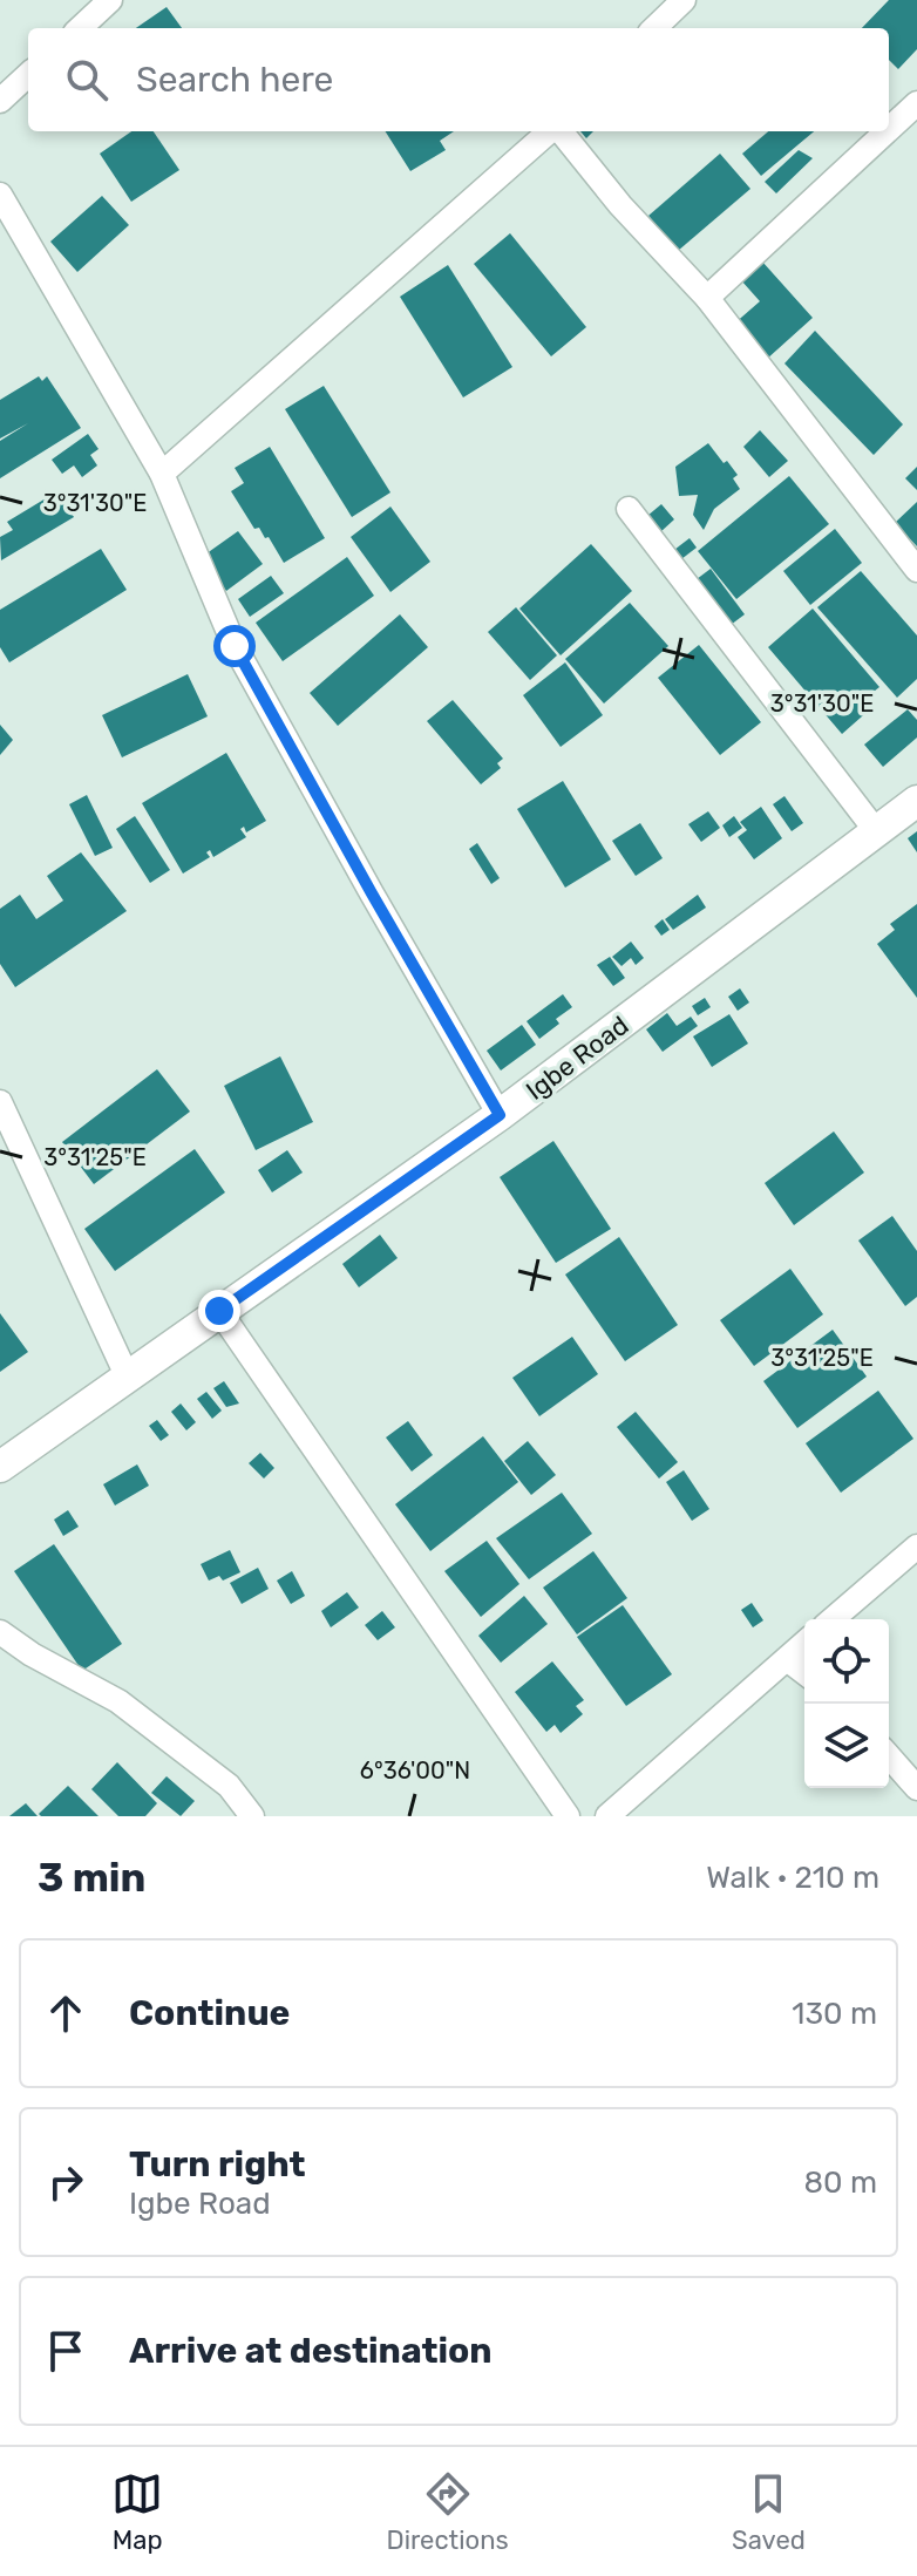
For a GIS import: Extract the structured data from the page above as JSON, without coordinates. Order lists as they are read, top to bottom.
{
  "streets": {
    "street": ["Igbe Road"]
  },
  "page": {
    "search": "Search here",
    "heading": ["3 min", "Walk · 210 m"],
    "list": [
      ["Continue", "130 m"],
      ["Turn right", "Igbe Road", "80 m"],
      "Arrive at destination"
    ],
    "nav": ["Map", "Directions", "Saved"]
  },
  "coordinates": ["3°31'30\"E", "3°31'25\"E", "6°36'00\"N"]
}
